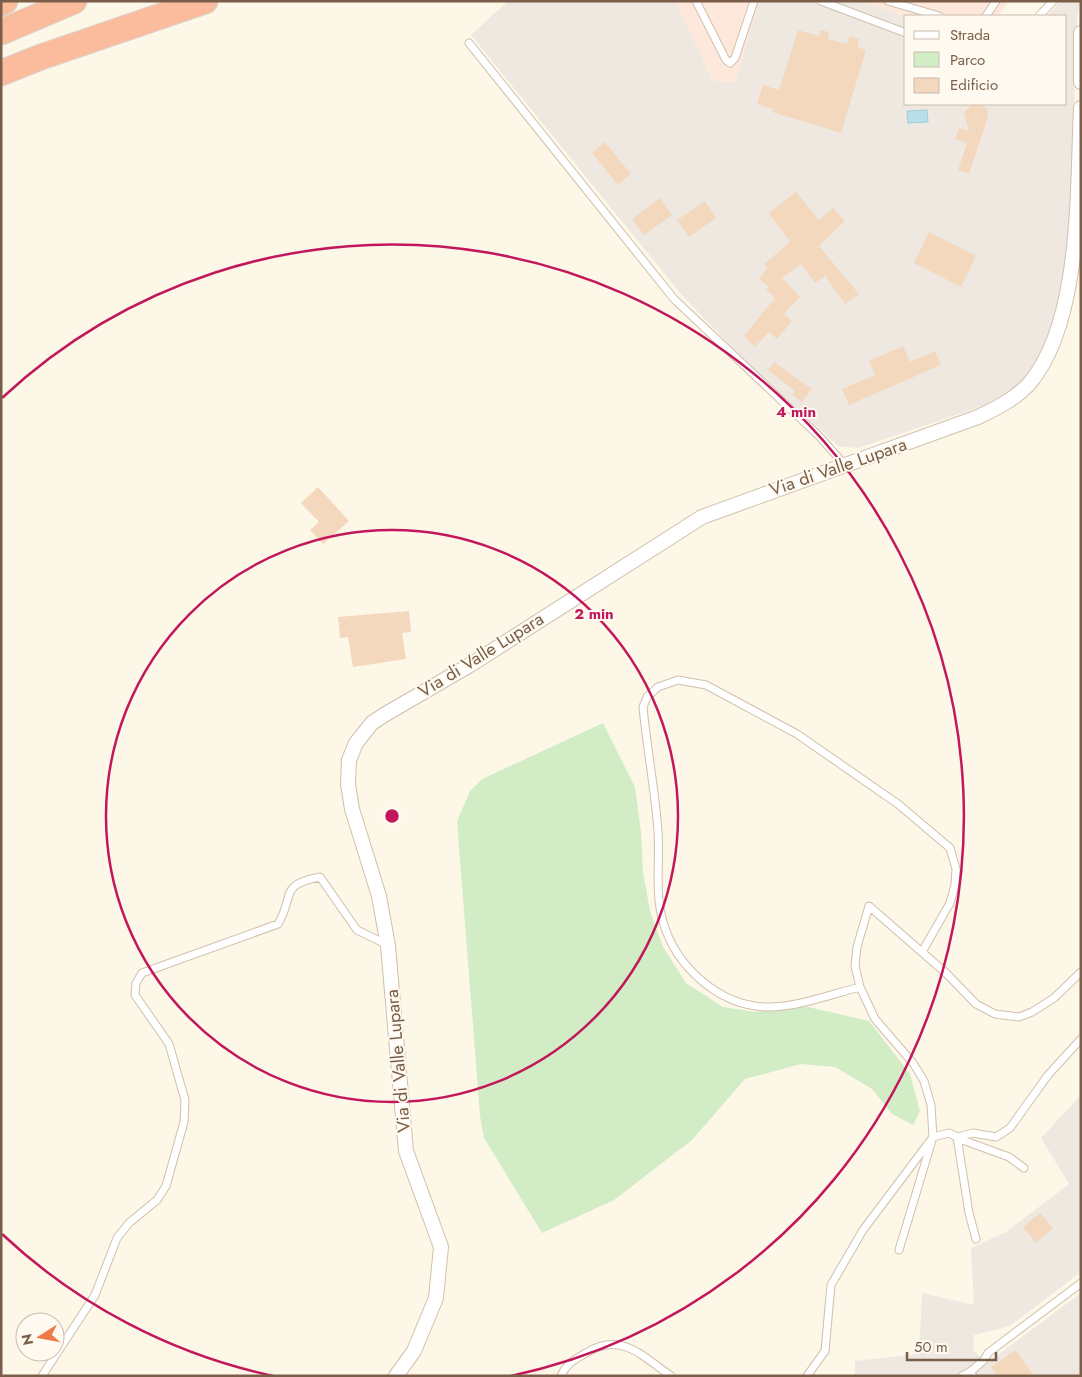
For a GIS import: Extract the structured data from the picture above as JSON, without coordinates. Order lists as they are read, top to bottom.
{
  "streets": {
    "street": ["Via di Valle Lupara"]
  },
  "legend": ["Strada", "Parco", "Edificio"],
  "scale_bar": "50 m",
  "north": "left",
  "rings": ["4 min", "2 min"]
}
